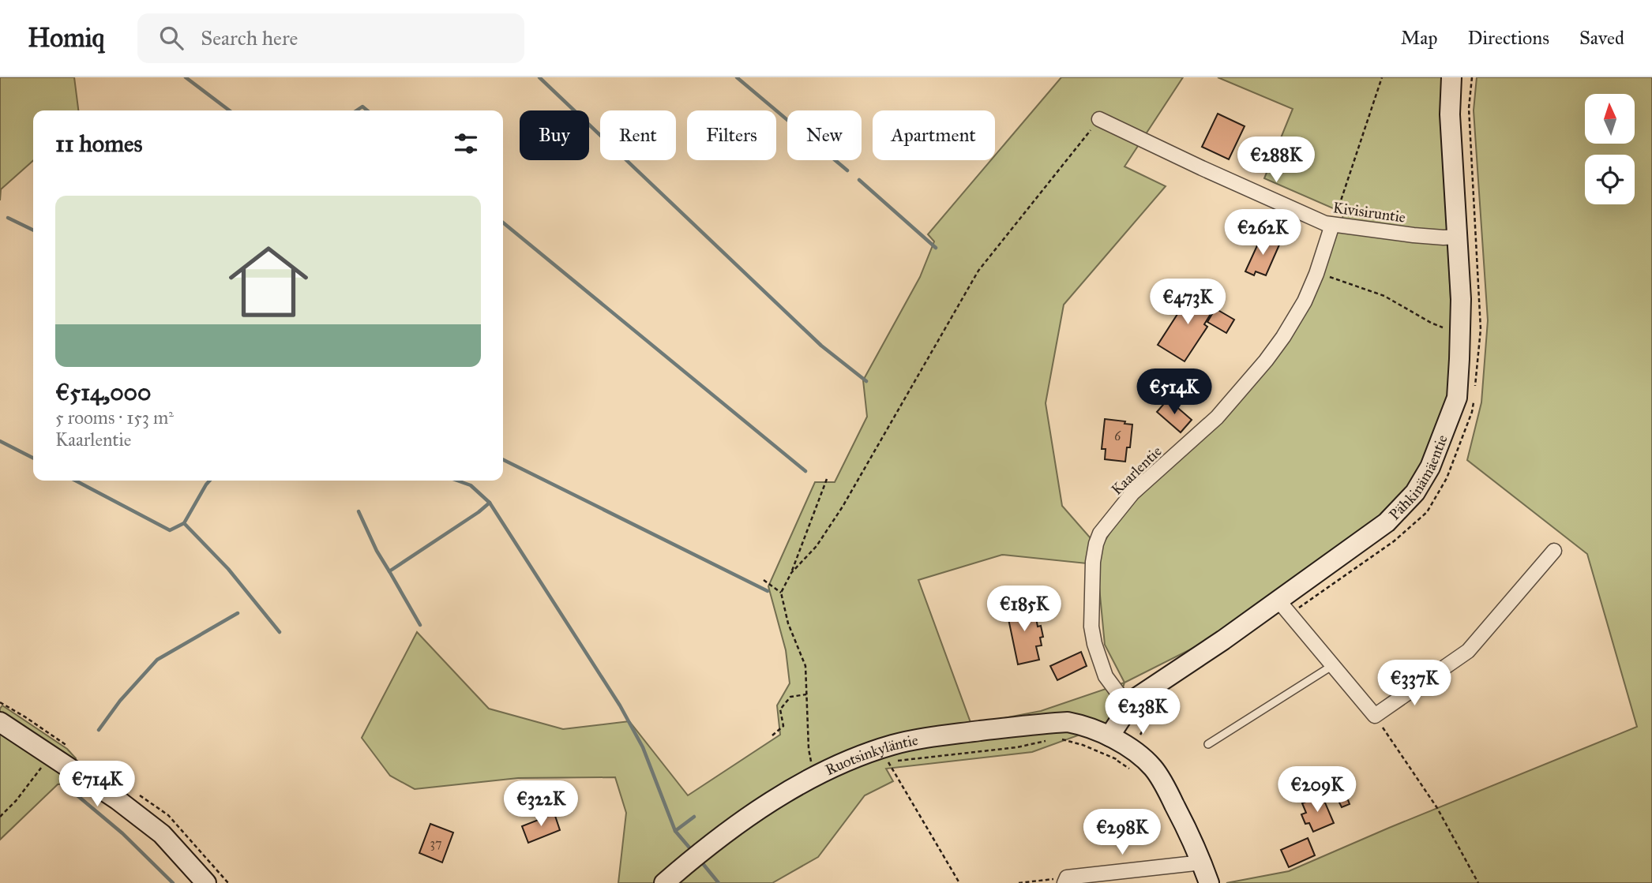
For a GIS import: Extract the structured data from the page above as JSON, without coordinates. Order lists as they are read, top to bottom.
{
  "streets": {
    "street": [
      "Kivisiruntie",
      "Kaarlentie",
      "Pähkinämäentie",
      "Ruotsinkyläntie"
    ]
  },
  "crossings": [
    ["Kivisiruntie", "Kaarlentie"],
    ["Kivisiruntie", "Pähkinämäentie"],
    ["Kaarlentie", "Pähkinämäentie"],
    ["Pähkinämäentie", "Ruotsinkyläntie"]
  ],
  "house_numbers": ["6", "37"],
  "north": "top",
  "page": {
    "header": "Homiq",
    "search": "Search here",
    "nav": ["Map", "Directions", "Saved"],
    "chip": [
      "Buy",
      "Rent",
      "Filters",
      "New",
      "Apartment"
    ],
    "heading": "11 homes",
    "price": [
      "€288K",
      "€262K",
      "€473K",
      "€514K",
      "€185K",
      "€337K",
      "€238K",
      "€714K",
      "€209K",
      "€322K",
      "€298K"
    ],
    "list": [
      {
        "name": "€514,000",
        "note": "5 rooms · 153 m² · Kaarlentie"
      }
    ]
  }
}
